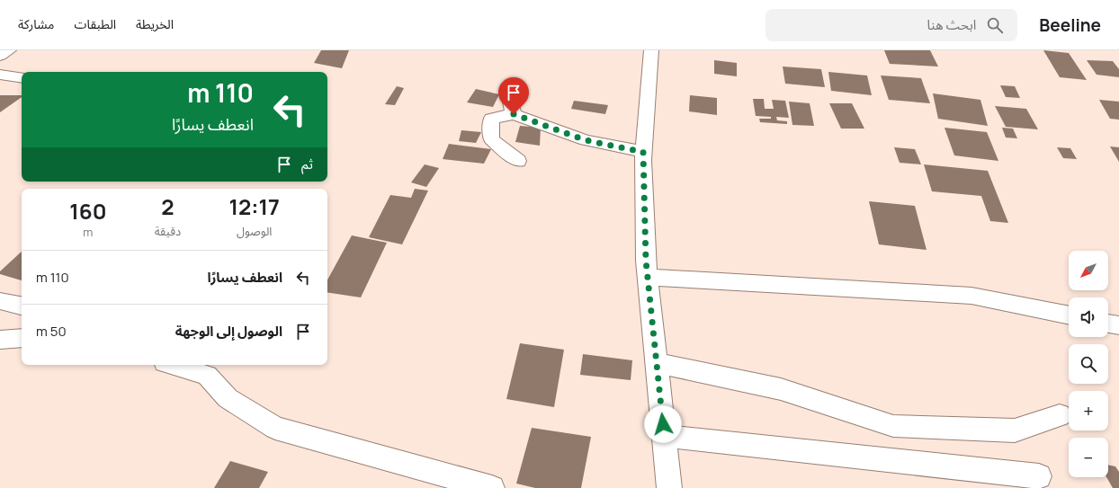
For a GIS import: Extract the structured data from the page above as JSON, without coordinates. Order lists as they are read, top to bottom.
{
  "north": "bottom left",
  "page": {
    "header": "Beeline",
    "search": "ابحث هنا",
    "nav": ["الخريطة", "الطبقات", "مشاركة"],
    "turn": ["110 m", "انعطف يسارًا"],
    "then": "ثم",
    "eta": [
      "12:17",
      "الوصول",
      "2",
      "دقيقة",
      "160",
      "m"
    ],
    "list": [
      {
        "name": "انعطف يسارًا",
        "value": "110 m"
      },
      {
        "name": "الوصول إلى الوجهة",
        "value": "50 m"
      }
    ],
    "map_buttons": ["+", "−"]
  }
}
